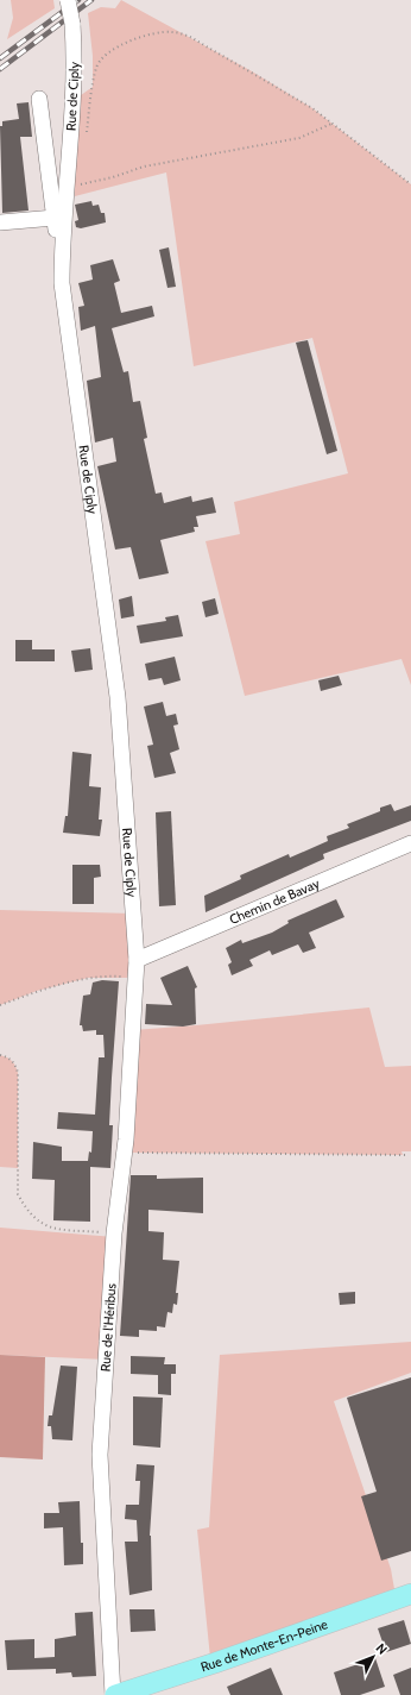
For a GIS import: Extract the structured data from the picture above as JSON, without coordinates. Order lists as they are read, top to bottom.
{
  "streets": {
    "main road": ["Rue de Monte-En-Peine"],
    "street": ["Rue de Ciply", "Chemin de Bavay", "Rue de l'Héribus"]
  },
  "crossings": [
    ["Rue de Ciply", "Chemin de Bavay"],
    ["Rue de Ciply", "Rue de l'Héribus"],
    ["Chemin de Bavay", "Rue de l'Héribus"],
    ["Rue de l'Héribus", "Rue de Monte-En-Peine"]
  ],
  "north": "top right"
}
